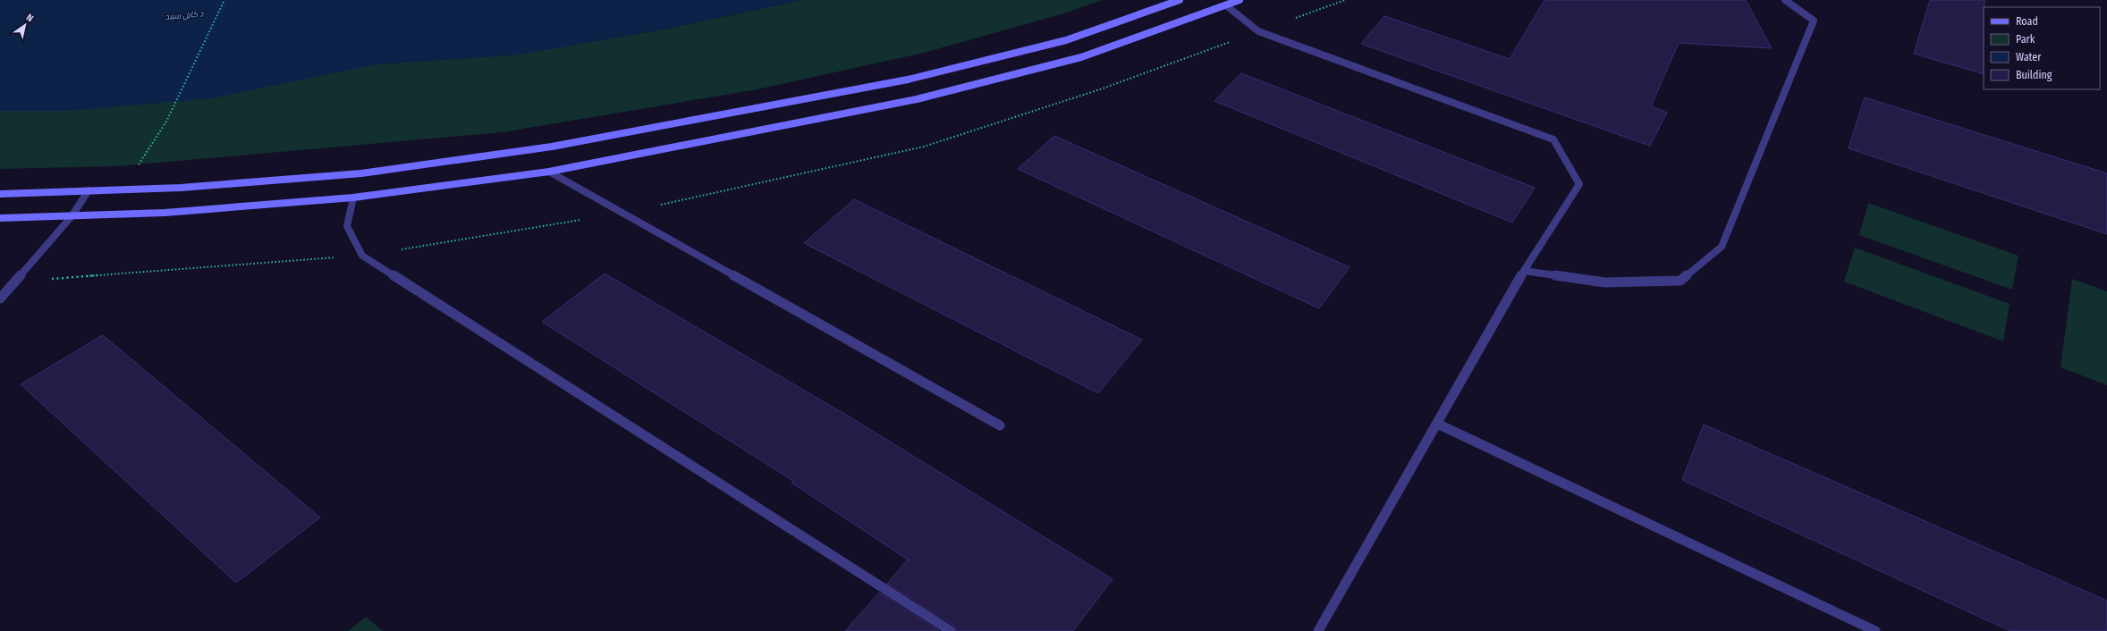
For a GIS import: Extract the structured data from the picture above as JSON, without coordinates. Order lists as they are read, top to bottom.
{
  "water": ["د کابل سيند"],
  "legend": [
    "Road",
    "Park",
    "Water",
    "Building"
  ],
  "north": "top right"
}
